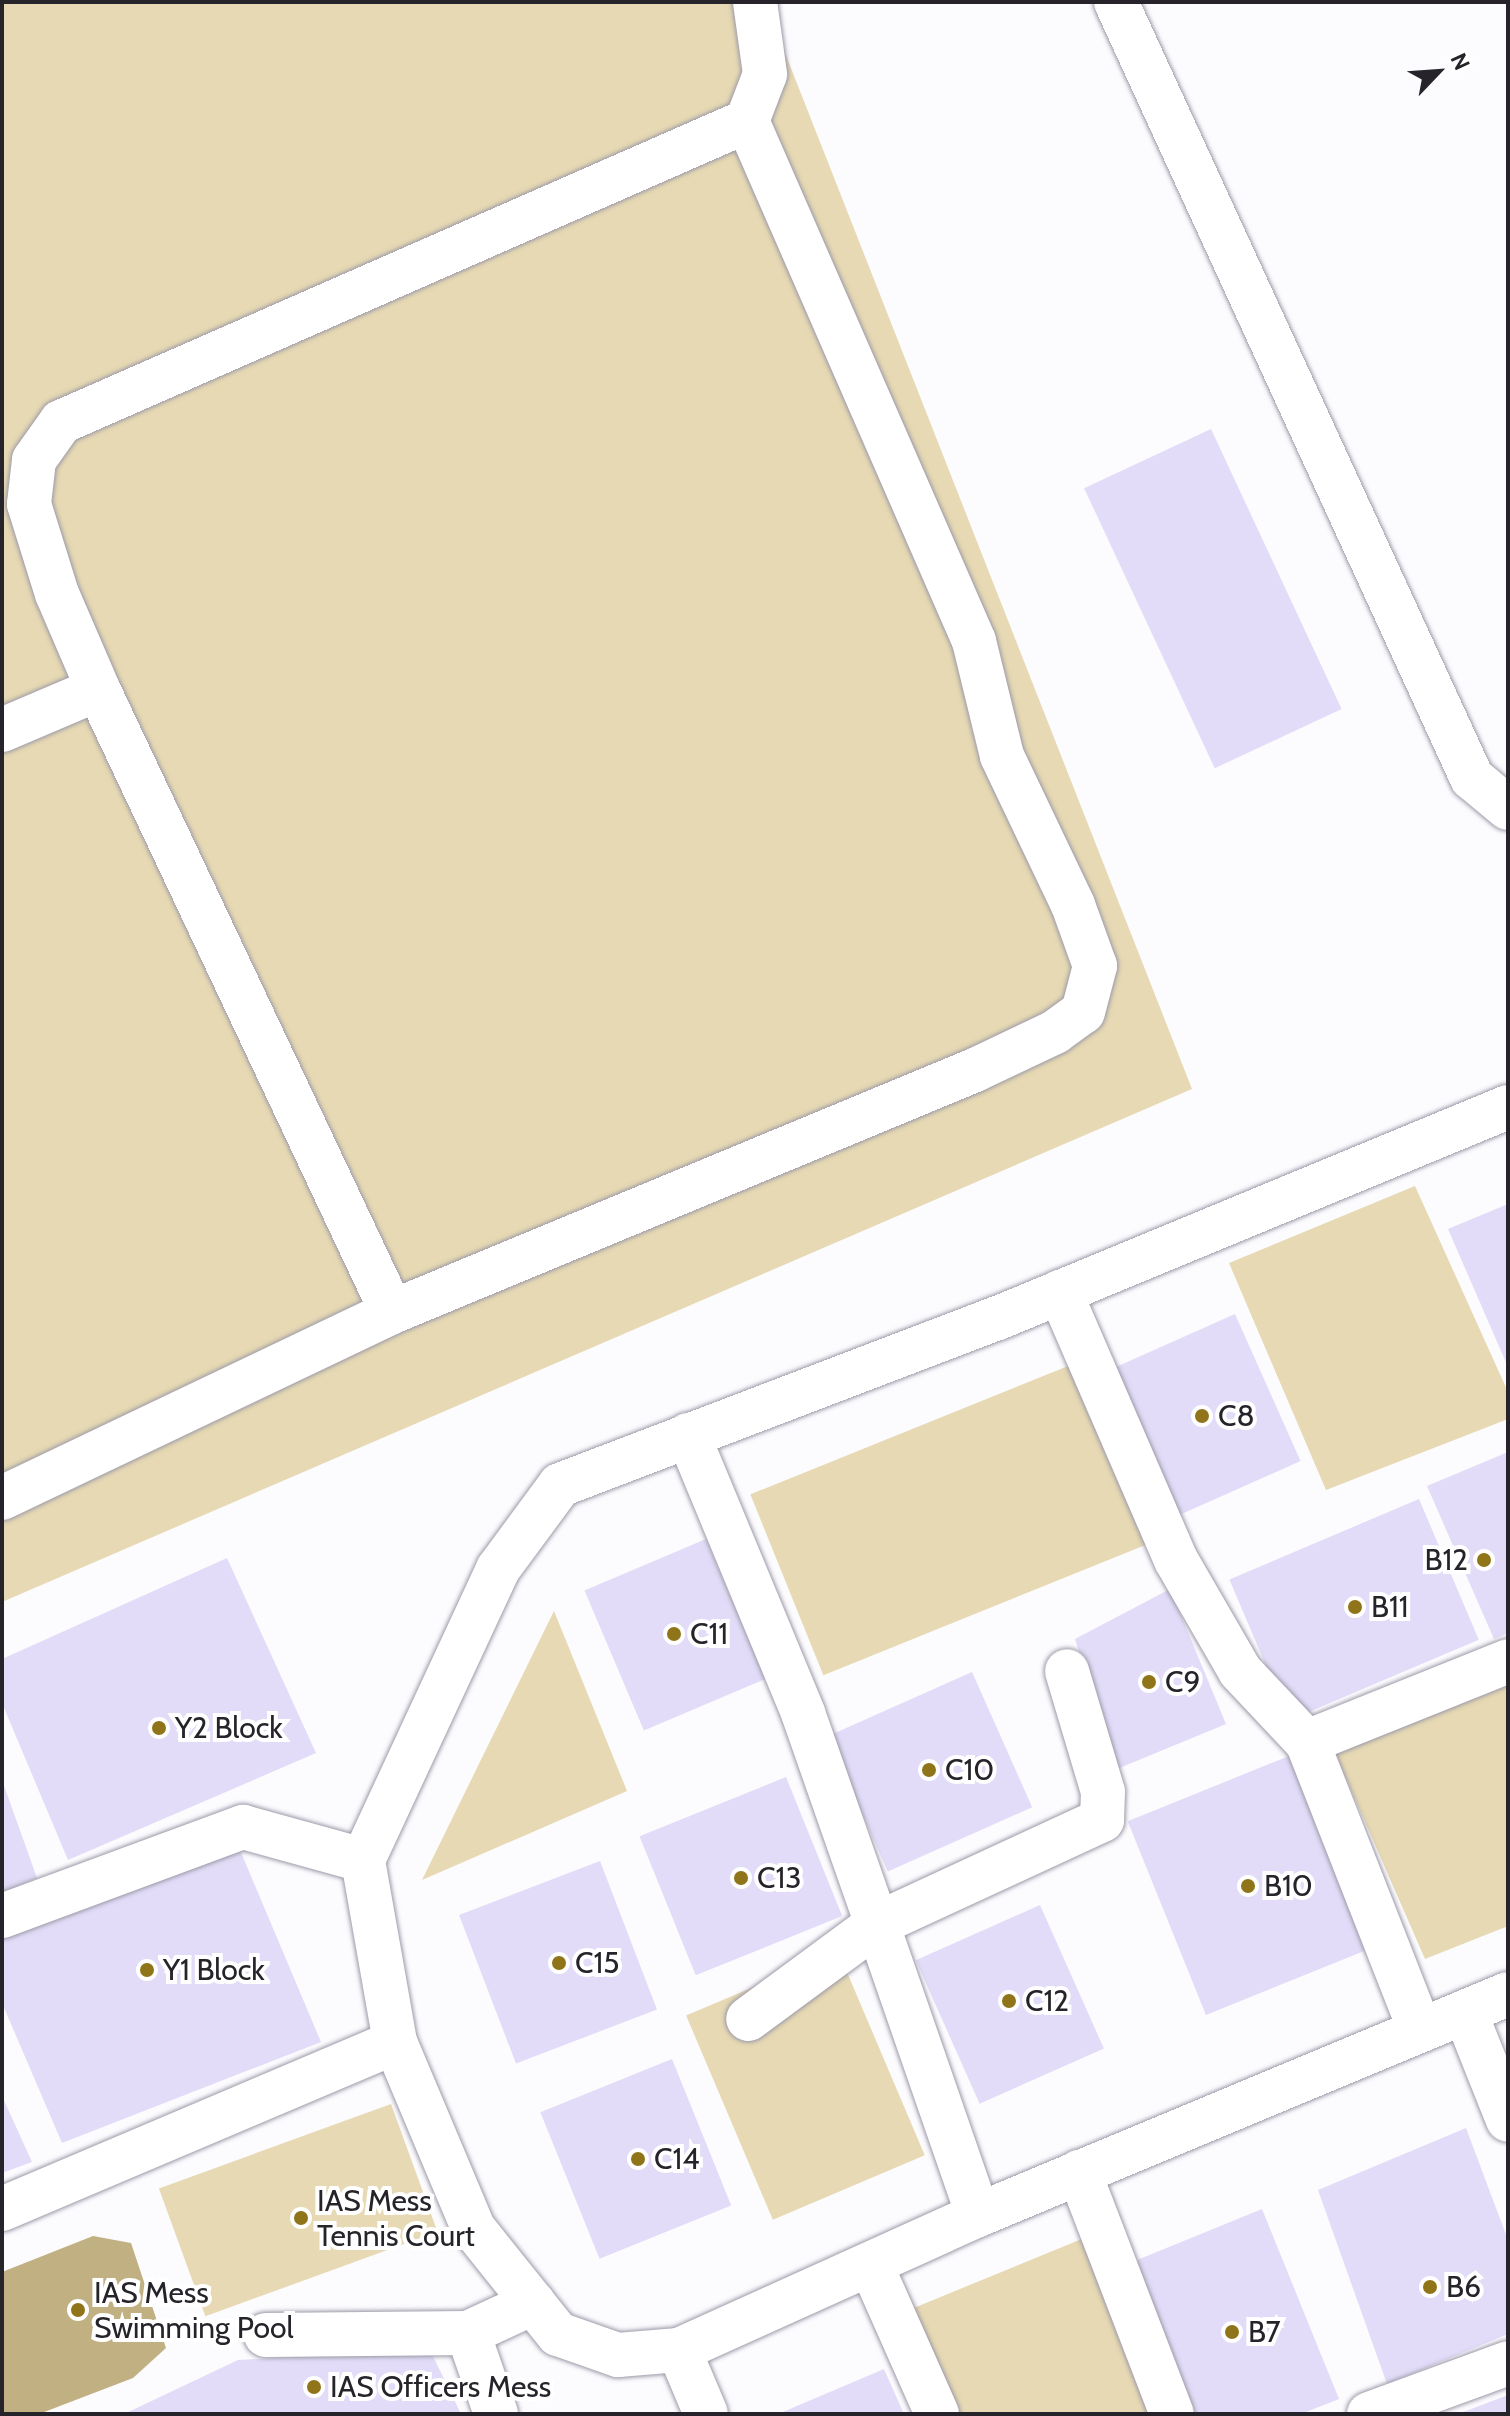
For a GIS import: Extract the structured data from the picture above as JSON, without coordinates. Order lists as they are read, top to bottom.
{
  "places": [
    "C8",
    "B12",
    "B11",
    "C11",
    "C9",
    "Y2 Block",
    "C10",
    "C13",
    "B10",
    "C15",
    "Y1 Block",
    "C12",
    "C14",
    "IAS Mess Tennis Court",
    "B6",
    "IAS Mess Swimming Pool",
    "B7",
    "IAS Officers Mess"
  ],
  "north": "top right"
}
